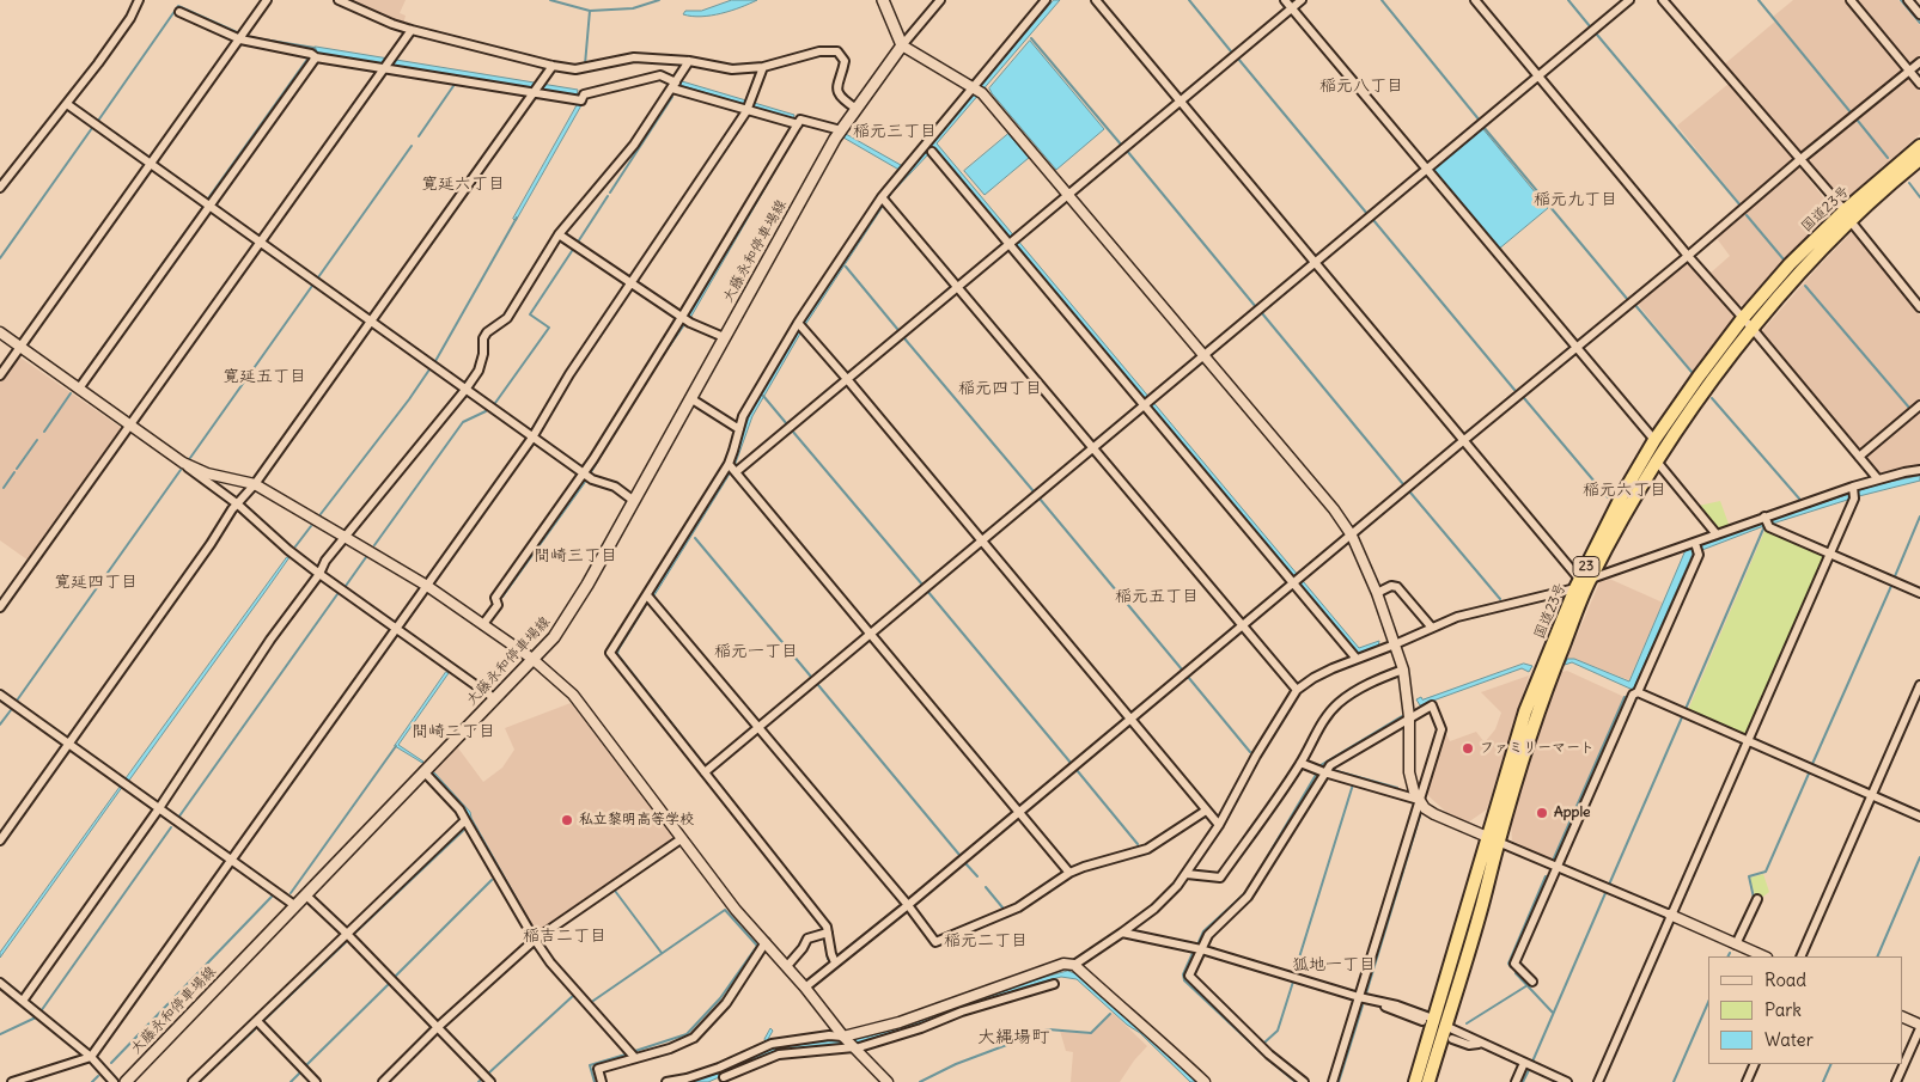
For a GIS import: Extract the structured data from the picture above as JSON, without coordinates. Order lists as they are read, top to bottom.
{
  "streets": {
    "highway": ["国道23号", "23"],
    "main road": ["大藤永和停車場線"]
  },
  "districts": [
    "稲元八丁目",
    "稲元三丁目",
    "寛延六丁目",
    "稲元九丁目",
    "寛延五丁目",
    "稲元四丁目",
    "稲元六丁目",
    "間崎三丁目",
    "寛延四丁目",
    "稲元五丁目",
    "稲元一丁目",
    "間崎二丁目",
    "稲吉二丁目",
    "稲元二丁目",
    "狐地一丁目",
    "大縄場町"
  ],
  "places": ["ファミリーマート", "Apple", "私立黎明高等学校"],
  "legend": ["Road", "Park", "Water"]
}
